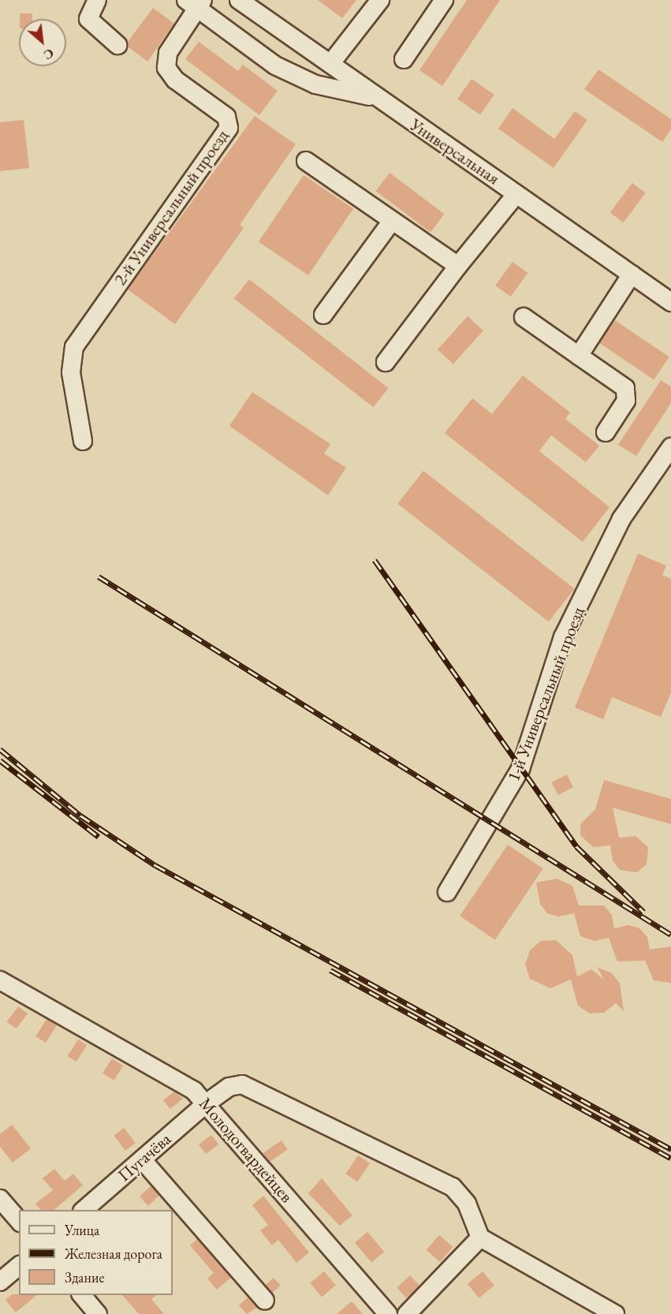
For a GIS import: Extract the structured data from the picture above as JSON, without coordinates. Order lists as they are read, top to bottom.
{
  "streets": {
    "street": [
      "Универсальная",
      "2-й Универсальный проезд",
      "1-й Универсальный проезд",
      "Молодогвардейцев",
      "Пугачёва"
    ]
  },
  "crossings": [
    ["Молодогвардейцев", "Пугачёва"]
  ],
  "legend": ["Улица", "Железная дорога", "Здание"],
  "north": "bottom right"
}
